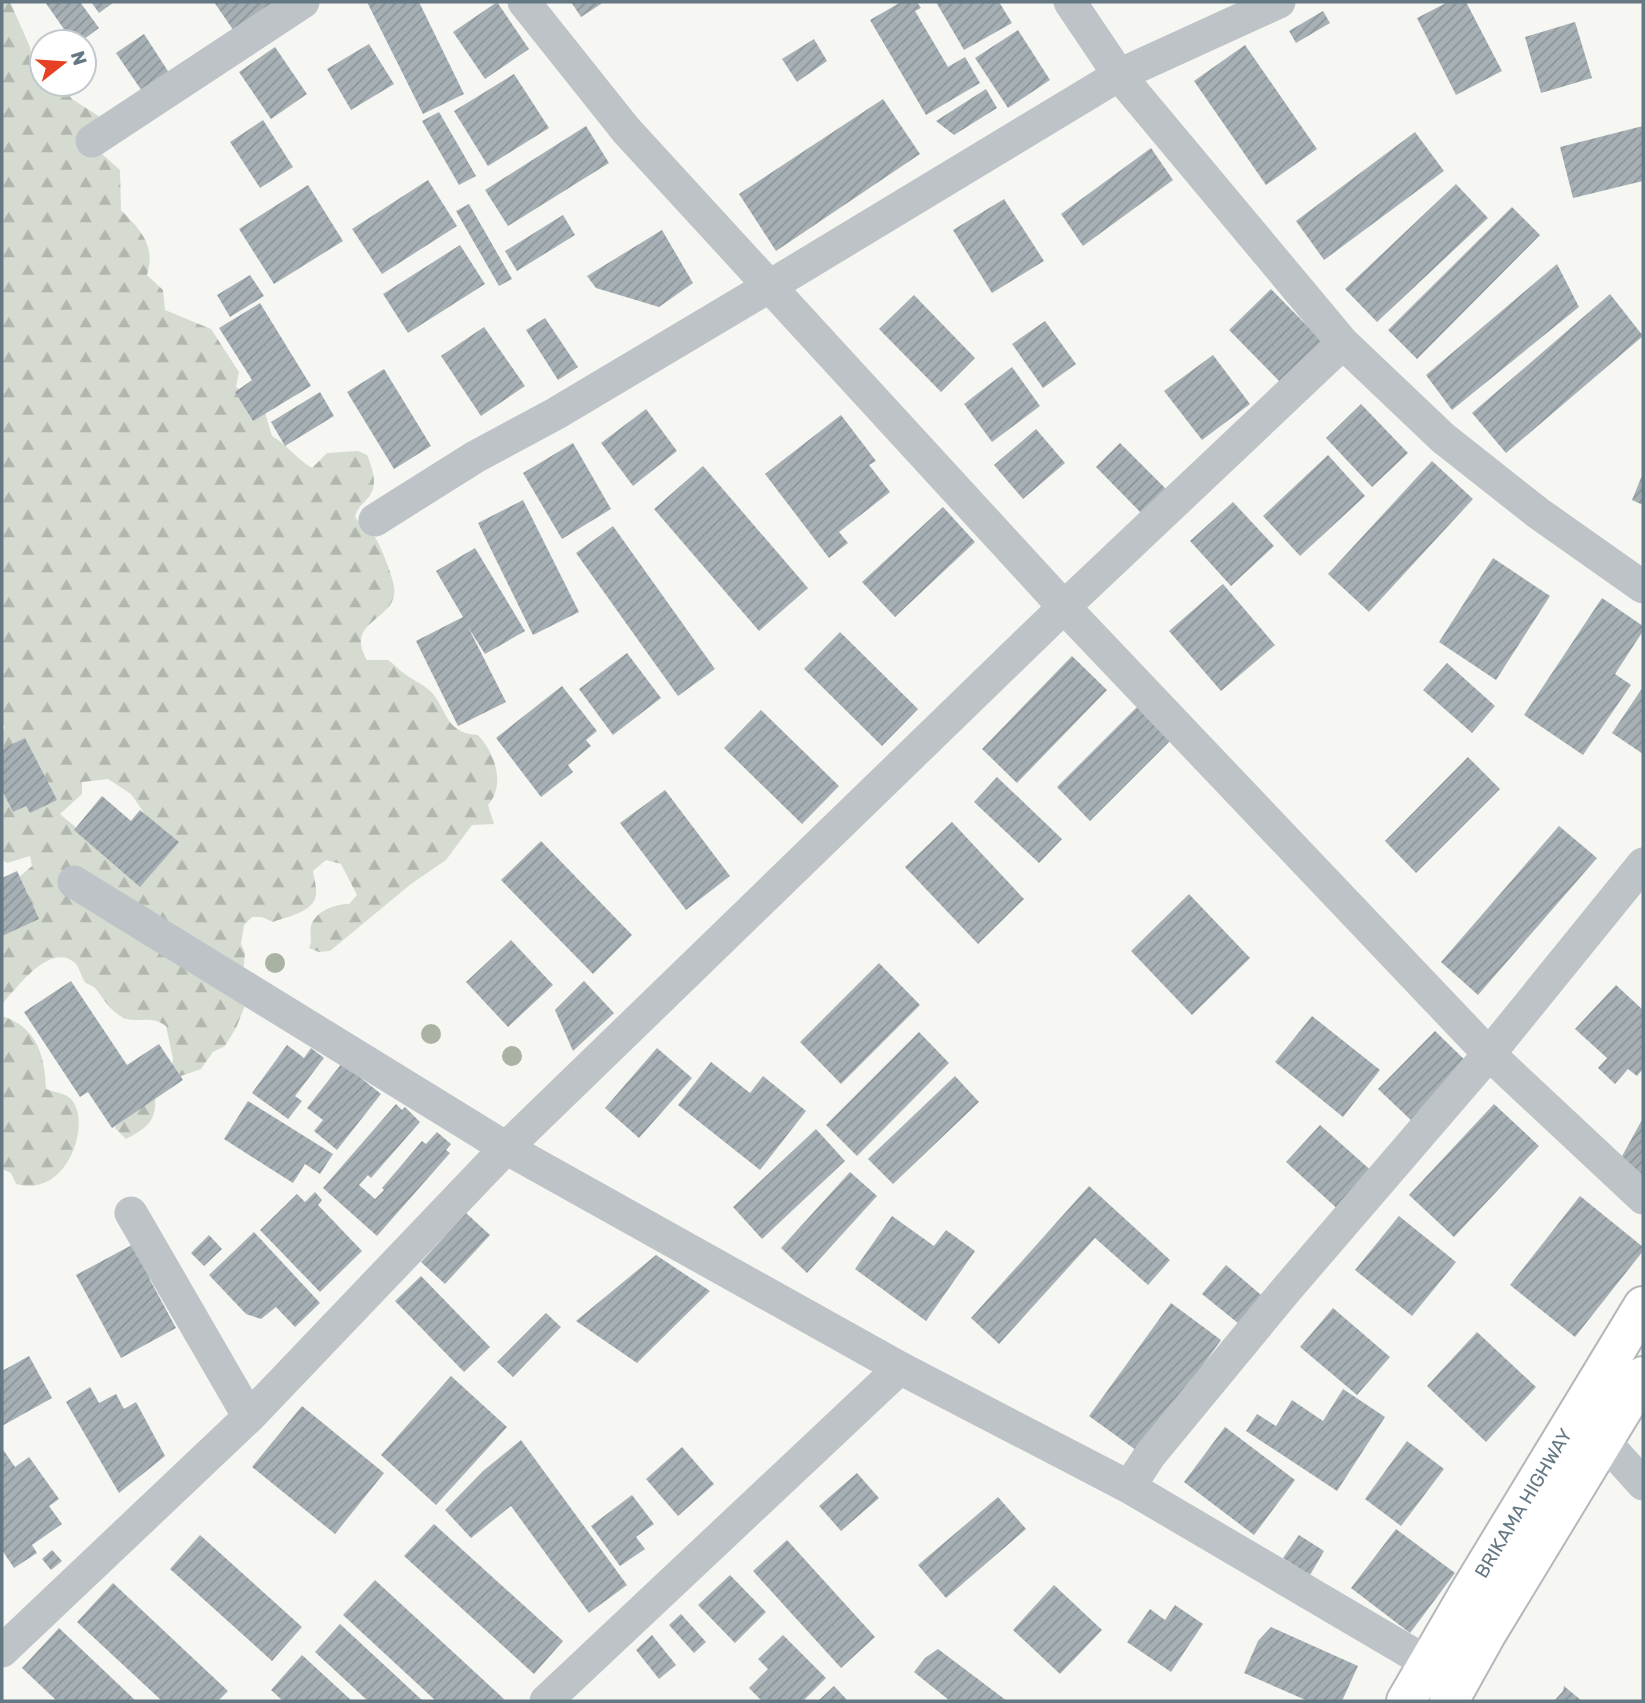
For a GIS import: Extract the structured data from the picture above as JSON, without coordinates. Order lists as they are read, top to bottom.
{
  "streets": {
    "highway": ["BRIKAMA HIGHWAY"]
  },
  "north": "right"
}
